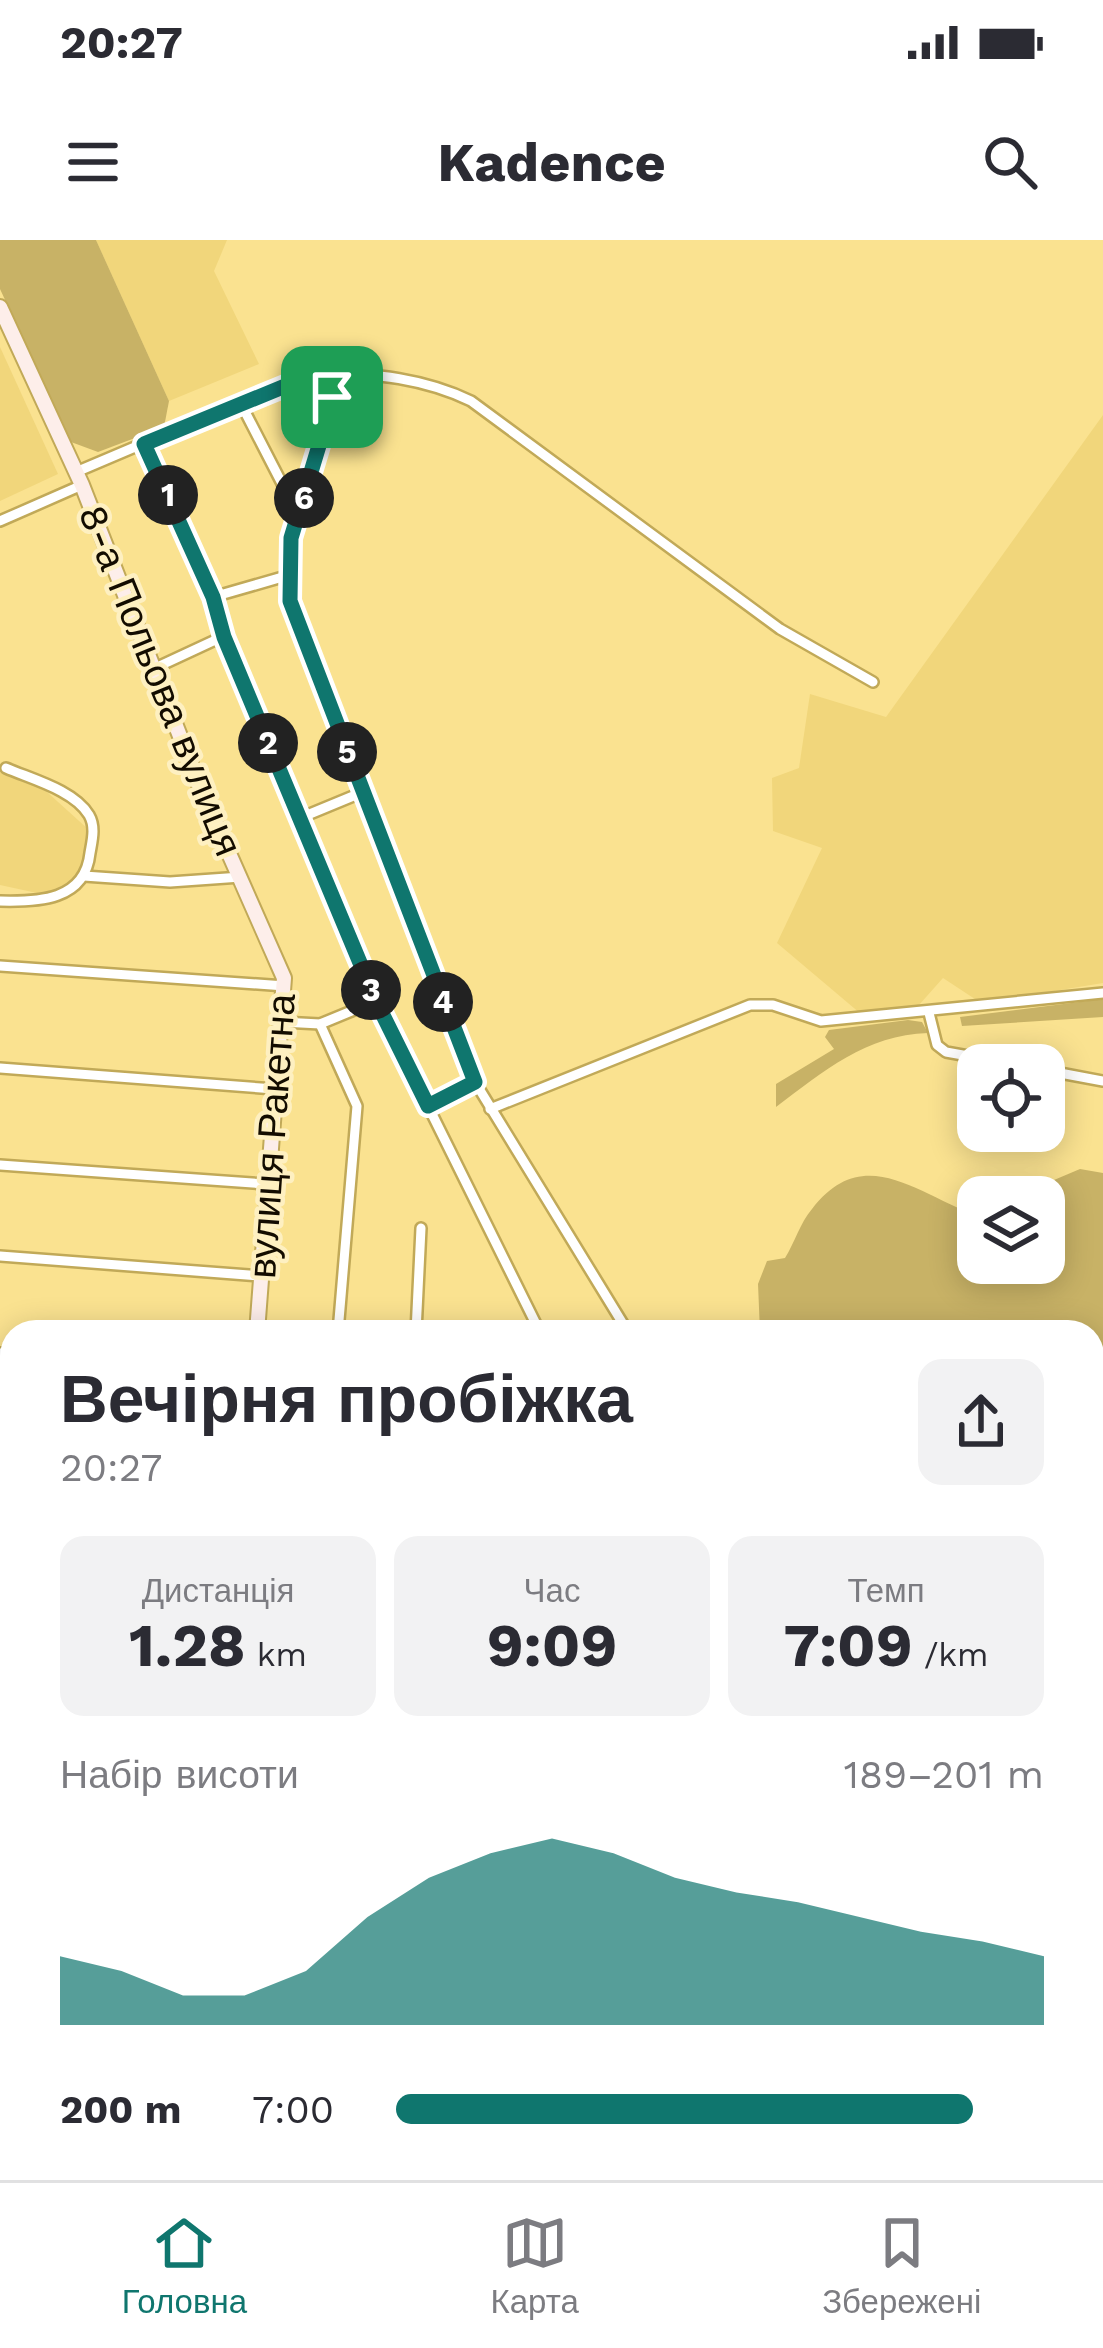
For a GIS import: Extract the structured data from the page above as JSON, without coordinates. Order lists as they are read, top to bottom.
{
  "streets": {
    "street": ["8-а Польова вулиця", "вулиця Ракетна"]
  },
  "crossings": [
    ["8-а Польова вулиця", "вулиця Ракетна"]
  ],
  "page": {
    "status": "20:27",
    "header": "Kadence",
    "pins": [
      "1",
      "6",
      "2",
      "5",
      "3",
      "4"
    ],
    "heading": ["Вечірня пробіжка", "20:27"],
    "stats": [
      ["Дистанція", "1.28 km"],
      ["Час", "9:09"],
      ["Темп", "7:09 /km"]
    ],
    "chart": ["Набір висоти", "189–201 m"],
    "list": [
      {
        "name": "200 m",
        "note": "7:00"
      }
    ],
    "tabs": ["Головна", "Карта", "Збережені"]
  }
}
